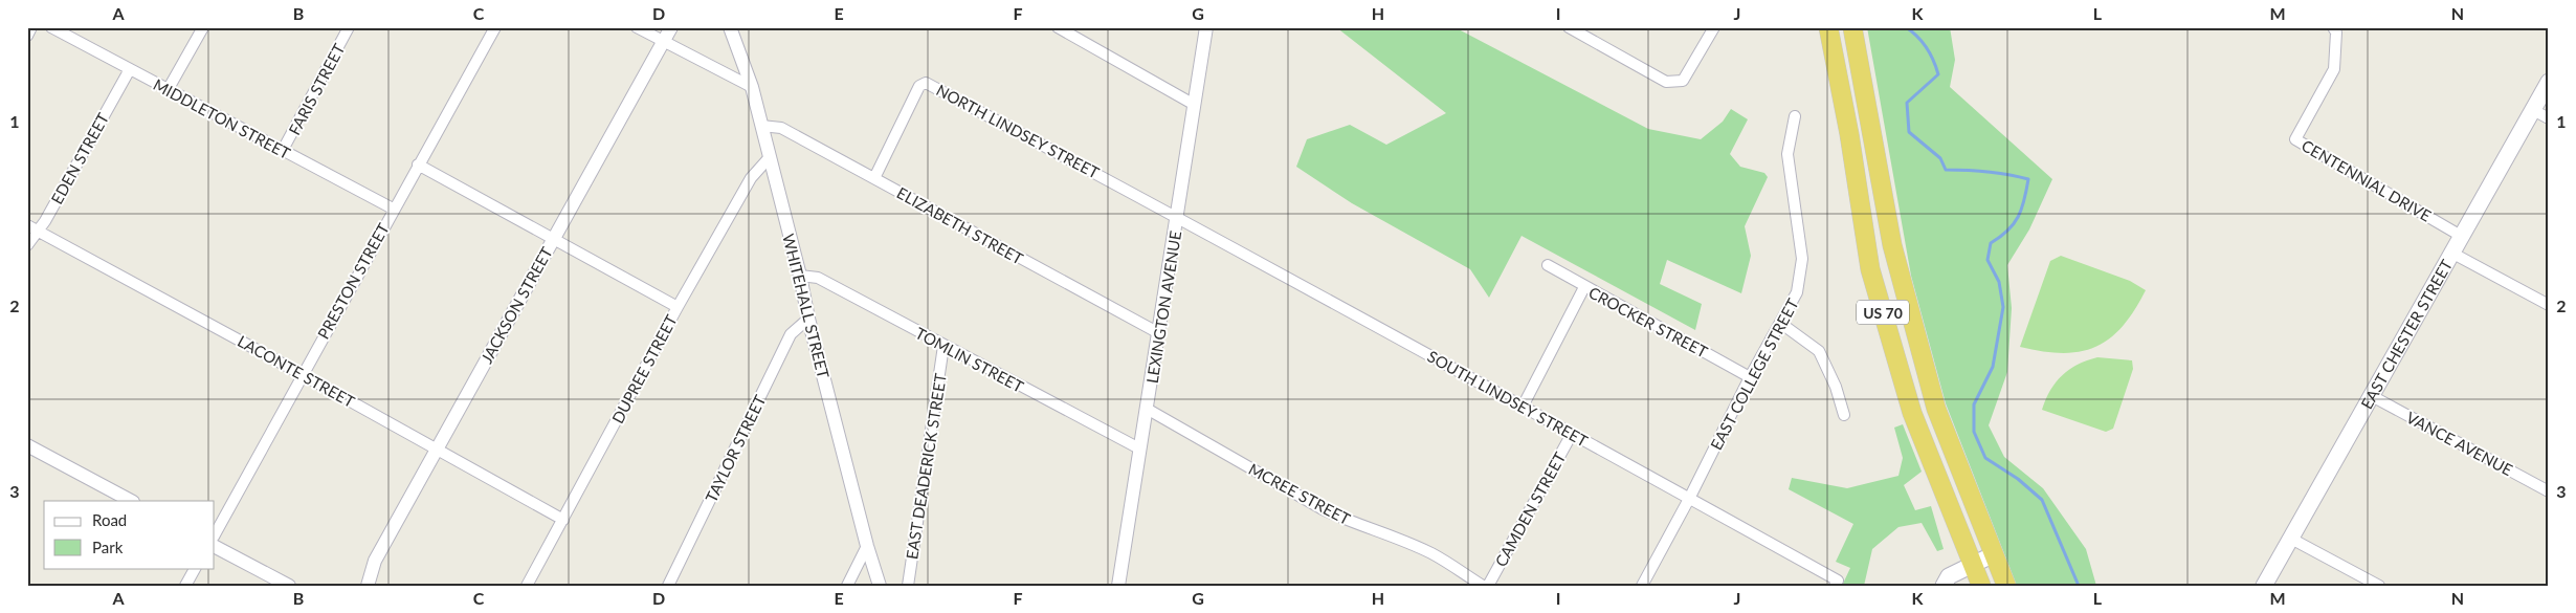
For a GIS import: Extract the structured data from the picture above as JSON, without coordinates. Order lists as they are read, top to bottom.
{
  "streets": {
    "highway": ["US 70"],
    "main road": ["EAST CHESTER STREET"],
    "street": [
      "FARIS STREET",
      "MIDDLETON STREET",
      "NORTH LINDSEY STREET",
      "EDEN STREET",
      "CENTENNIAL DRIVE",
      "ELIZABETH STREET",
      "PRESTON STREET",
      "JACKSON STREET",
      "WHITEHALL STREET",
      "LEXINGTON AVENUE",
      "CROCKER STREET",
      "TOMLIN STREET",
      "DUPREE STREET",
      "LACONTE STREET",
      "EAST COLLEGE STREET",
      "SOUTH LINDSEY STREET",
      "VANCE AVENUE",
      "TAYLOR STREET",
      "EAST DEADERICK STREET",
      "MCREE STREET",
      "CAMDEN STREET"
    ]
  },
  "crossings": [
    ["FARIS STREET", "MIDDLETON STREET"],
    ["MIDDLETON STREET", "EDEN STREET"],
    ["MIDDLETON STREET", "PRESTON STREET"],
    ["NORTH LINDSEY STREET", "ELIZABETH STREET"],
    ["NORTH LINDSEY STREET", "LEXINGTON AVENUE"],
    ["NORTH LINDSEY STREET", "SOUTH LINDSEY STREET"],
    ["EDEN STREET", "LACONTE STREET"],
    ["CENTENNIAL DRIVE", "EAST CHESTER STREET"],
    ["ELIZABETH STREET", "WHITEHALL STREET"],
    ["ELIZABETH STREET", "LEXINGTON AVENUE"],
    ["PRESTON STREET", "LACONTE STREET"],
    ["JACKSON STREET", "LACONTE STREET"],
    ["WHITEHALL STREET", "TOMLIN STREET"],
    ["WHITEHALL STREET", "DUPREE STREET"],
    ["WHITEHALL STREET", "TAYLOR STREET"],
    ["LEXINGTON AVENUE", "TOMLIN STREET"],
    ["LEXINGTON AVENUE", "SOUTH LINDSEY STREET"],
    ["LEXINGTON AVENUE", "MCREE STREET"],
    ["CROCKER STREET", "EAST COLLEGE STREET"],
    ["EAST CHESTER STREET", "VANCE AVENUE"],
    ["TOMLIN STREET", "EAST DEADERICK STREET"],
    ["DUPREE STREET", "LACONTE STREET"],
    ["EAST COLLEGE STREET", "SOUTH LINDSEY STREET"],
    ["SOUTH LINDSEY STREET", "CAMDEN STREET"]
  ],
  "legend": ["Road", "Park"],
  "grid": {
    "columns": [
      "A",
      "B",
      "C",
      "D",
      "E",
      "F",
      "G",
      "H",
      "I",
      "J",
      "K",
      "L",
      "M",
      "N"
    ],
    "rows": ["1", "2", "3"]
  }
}
